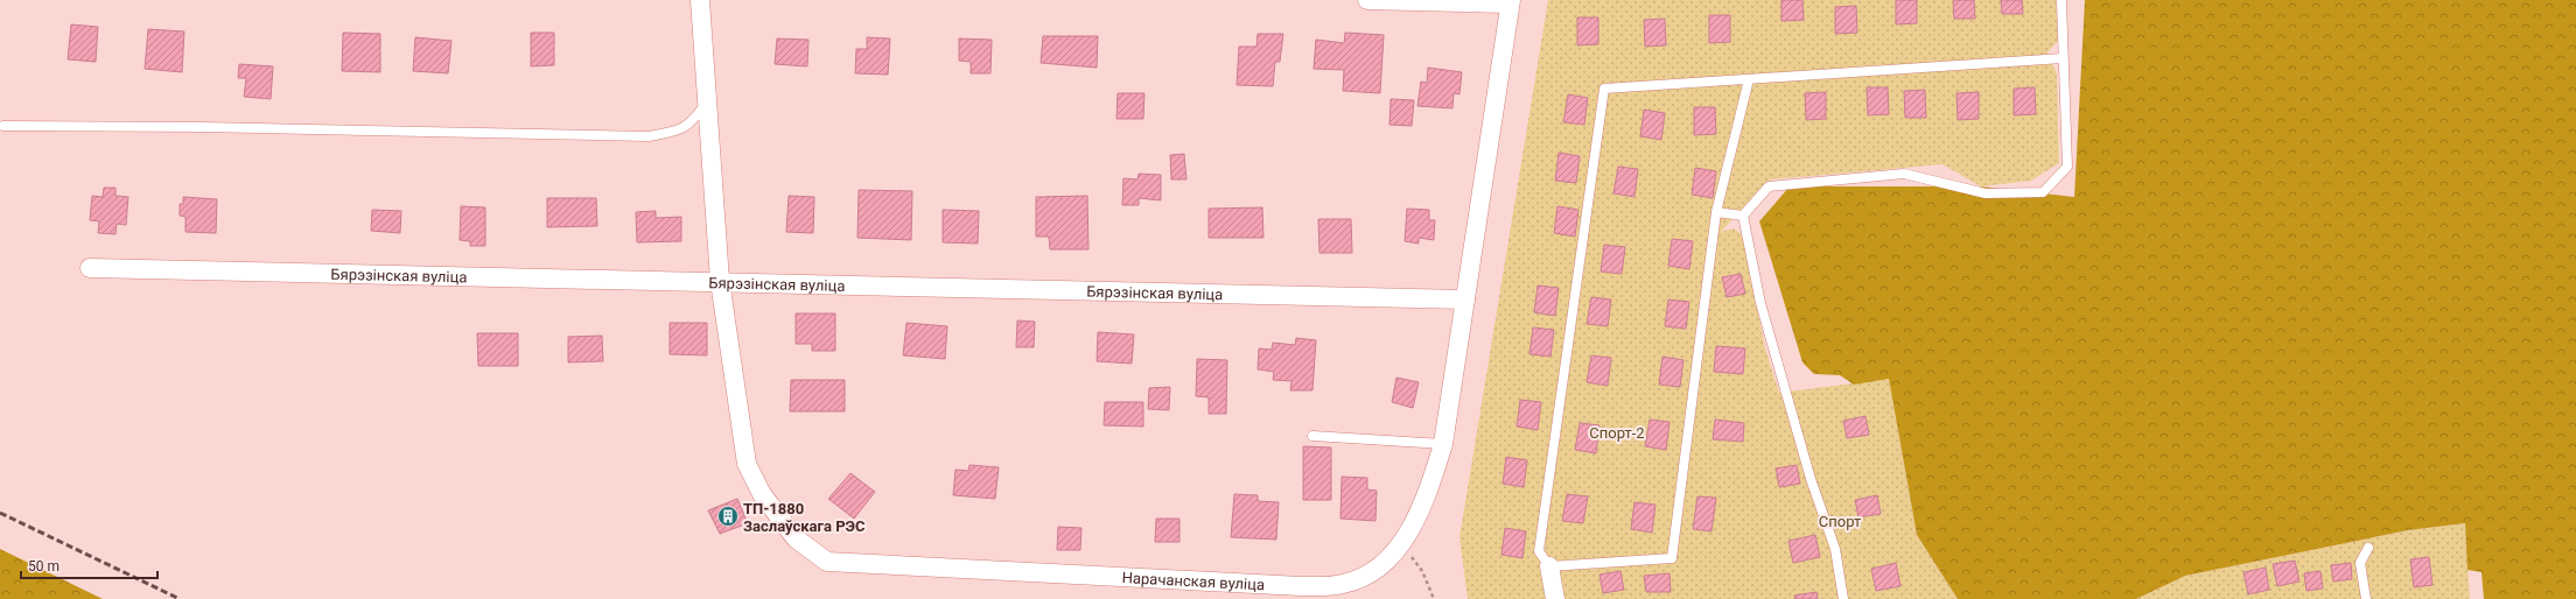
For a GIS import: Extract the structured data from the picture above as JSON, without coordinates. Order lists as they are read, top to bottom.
{
  "streets": {
    "street": ["Бярэзінская вуліца", "Нарачанская вуліца"]
  },
  "crossings": [
    ["Бярэзінская вуліца", "Нарачанская вуліца"]
  ],
  "parks": ["Спорт-2", "Спорт"],
  "places": {
    "building": ["ТП-1880 Заслаўскага РЭС"]
  },
  "scale_bar": "50 m"
}
